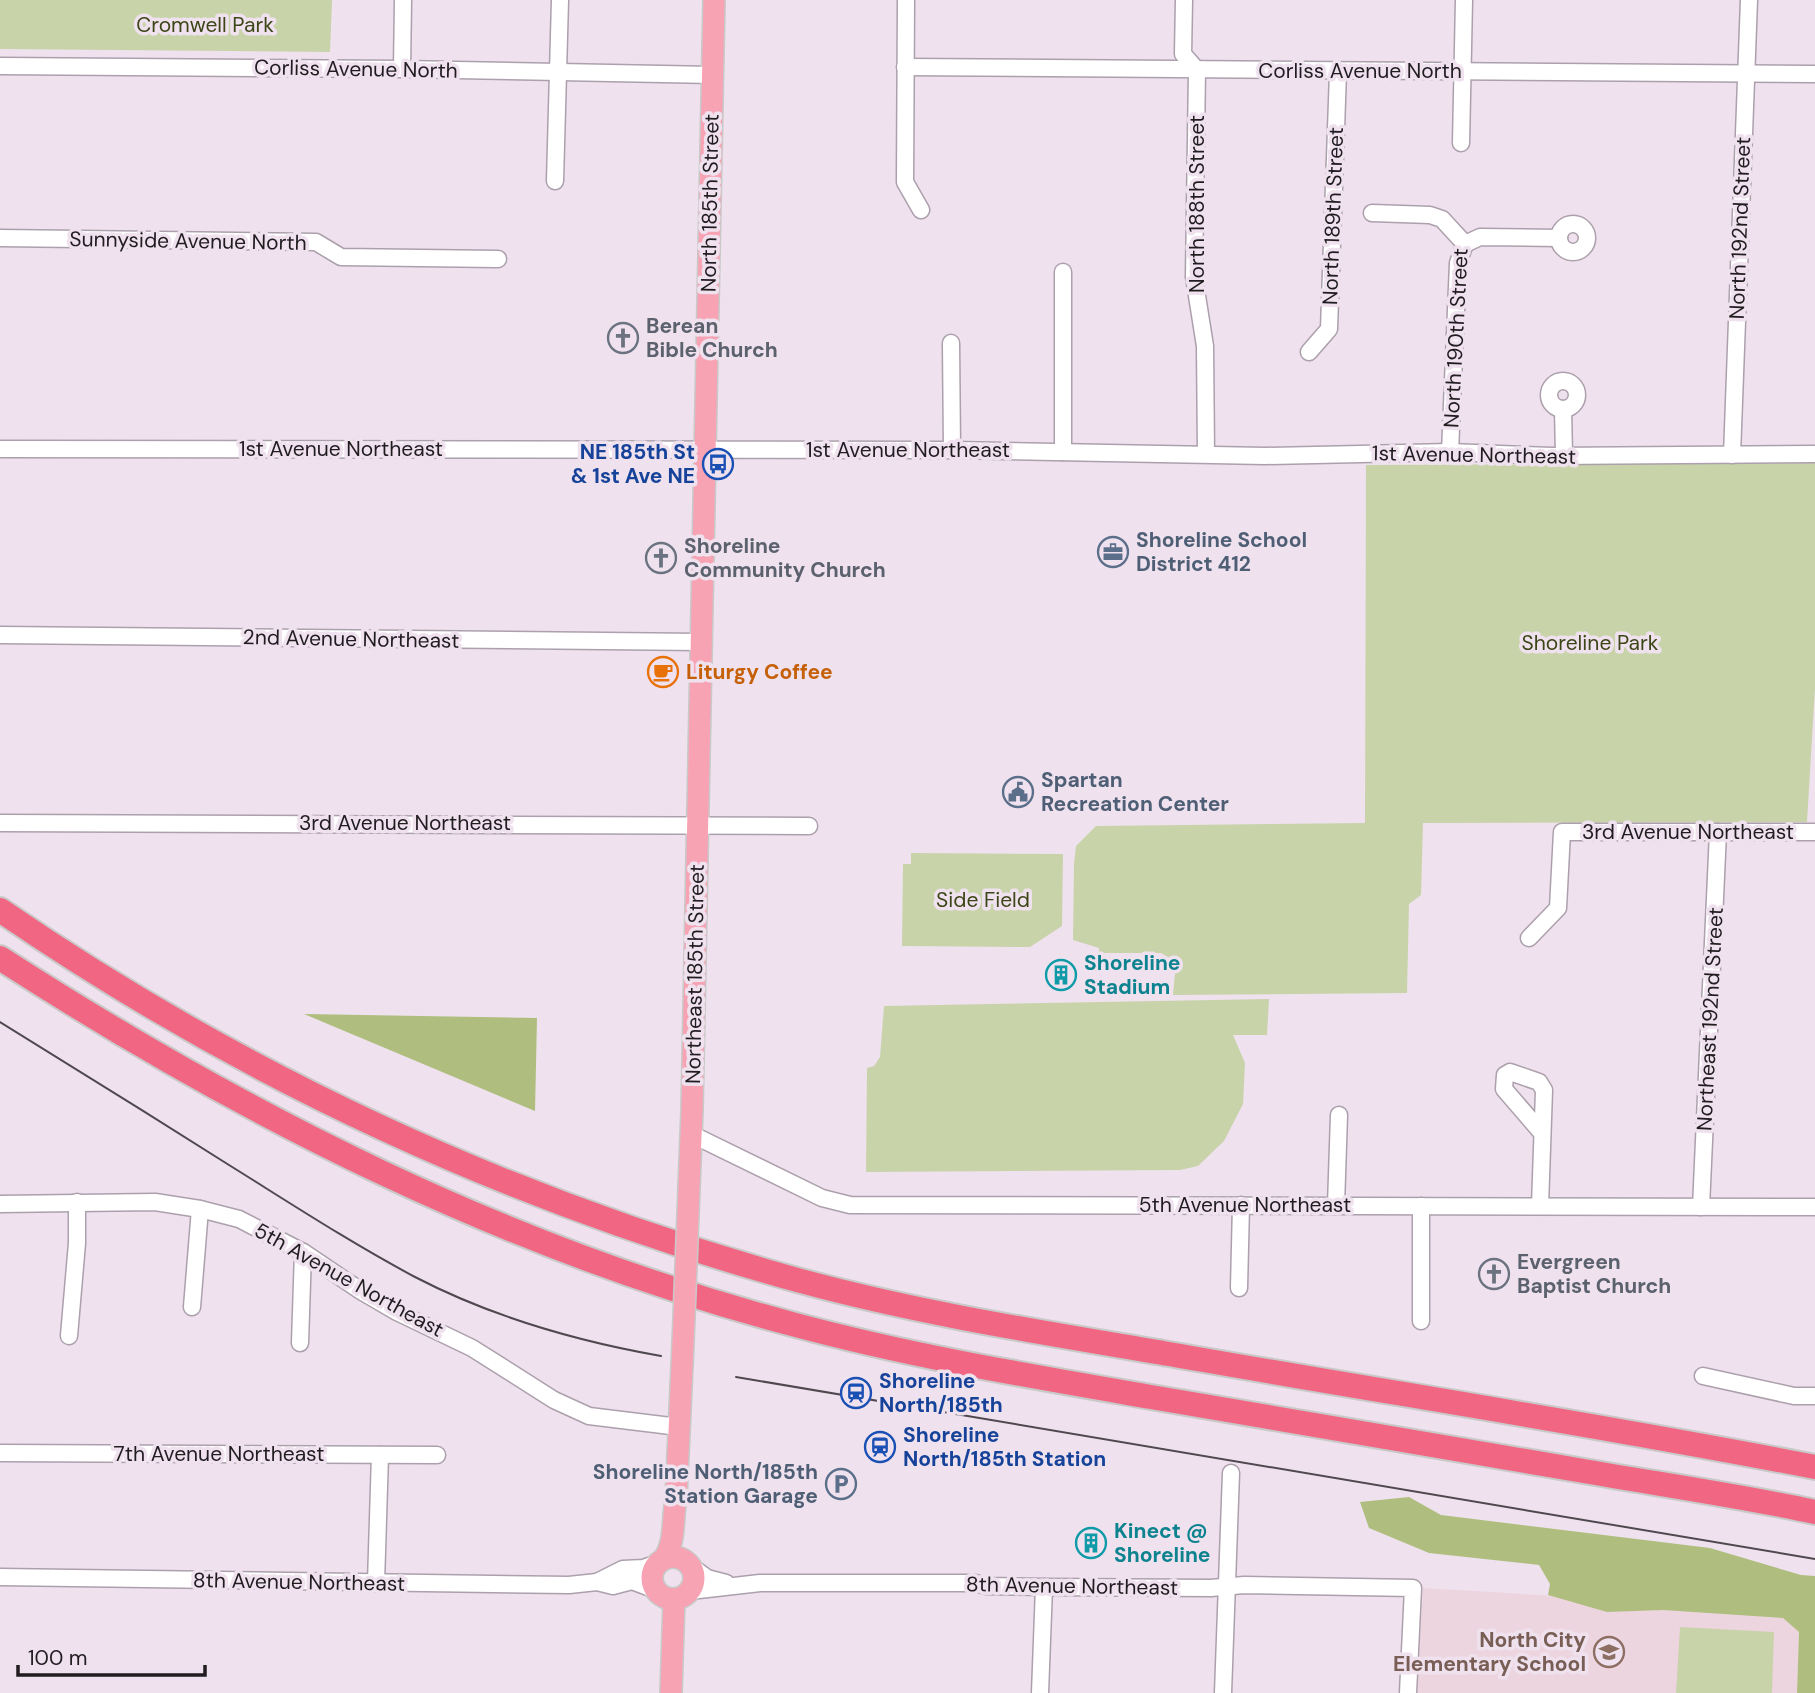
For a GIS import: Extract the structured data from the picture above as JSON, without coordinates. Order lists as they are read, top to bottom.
{
  "streets": {
    "main road": ["North 185th Street", "Northeast 185th Street"],
    "street": [
      "Corliss Avenue North",
      "North 188th Street",
      "North 189th Street",
      "North 192nd Street",
      "Sunnyside Avenue North",
      "North 190th Street",
      "1st Avenue Northeast",
      "2nd Avenue Northeast",
      "3rd Avenue Northeast",
      "Northeast 192nd Street",
      "5th Avenue Northeast",
      "7th Avenue Northeast",
      "8th Avenue Northeast"
    ]
  },
  "crossings": [
    ["Corliss Avenue North", "North 185th Street"],
    ["Corliss Avenue North", "North 188th Street"],
    ["Corliss Avenue North", "North 189th Street"],
    ["Corliss Avenue North", "North 192nd Street"],
    ["North 185th Street", "1st Avenue Northeast"],
    ["North 185th Street", "Northeast 185th Street"],
    ["North 188th Street", "1st Avenue Northeast"],
    ["North 192nd Street", "1st Avenue Northeast"],
    ["North 190th Street", "1st Avenue Northeast"],
    ["1st Avenue Northeast", "Northeast 185th Street"],
    ["2nd Avenue Northeast", "Northeast 185th Street"],
    ["3rd Avenue Northeast", "Northeast 185th Street"],
    ["3rd Avenue Northeast", "Northeast 192nd Street"],
    ["Northeast 185th Street", "5th Avenue Northeast"],
    ["Northeast 185th Street", "8th Avenue Northeast"],
    ["Northeast 192nd Street", "5th Avenue Northeast"]
  ],
  "parks": ["Cromwell Park", "Shoreline Park", "Side Field"],
  "places": {
    "church": ["Berean Bible Church", "Shoreline Community Church", "Evergreen Baptist Church"],
    "bus stop": ["NE 185th St & 1st Ave NE"],
    "office": ["Shoreline School District 412"],
    "cafe": ["Liturgy Coffee"],
    "public building": ["Spartan Recreation Center"],
    "building": ["Shoreline Stadium", "Kinect @ Shoreline"],
    "station": ["Shoreline North/185th", "Shoreline North/185th Station"],
    "parking": ["Shoreline North/185th Station Garage"],
    "school or university": ["North City Elementary School"]
  },
  "scale_bar": "100 m"
}
